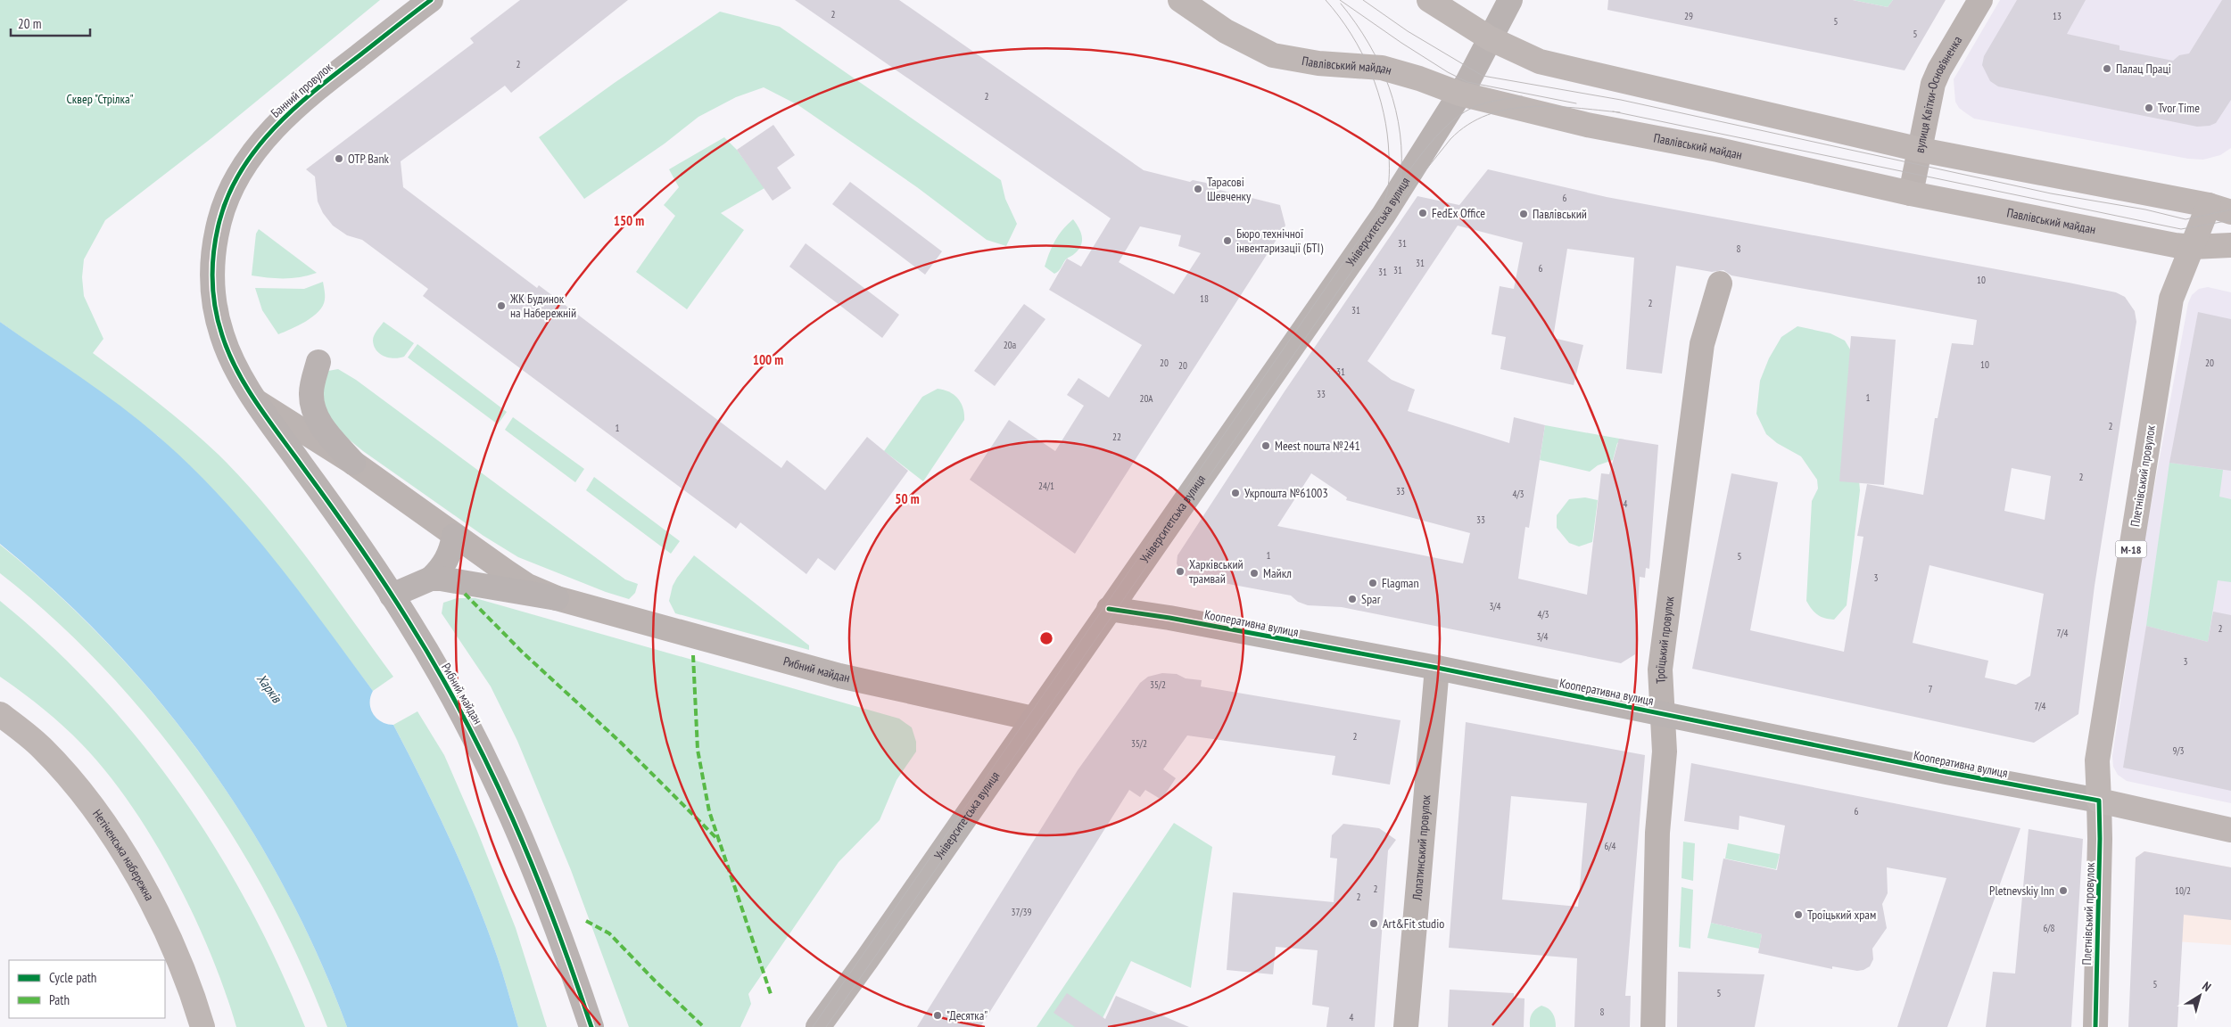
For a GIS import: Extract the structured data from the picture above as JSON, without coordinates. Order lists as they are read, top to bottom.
{
  "streets": {
    "main road": [
      "Павлівський майдан",
      "Плетнівський провулок",
      "М-18",
      "Кооперативна вулиця",
      "Нетіченська набережна"
    ],
    "street": [
      "Банний провулок",
      "вулиця Квітки-Основ’яненка",
      "Університетська вулиця",
      "Троїцький провулок",
      "Рибний майдан",
      "Лопатинський провулок"
    ]
  },
  "crossings": [
    ["Павлівський майдан", "вулиця Квітки-Основ’яненка"],
    ["Павлівський майдан", "Університетська вулиця"],
    ["Павлівський майдан", "Плетнівський провулок"],
    ["Банний провулок", "Рибний майдан"],
    ["Університетська вулиця", "Кооперативна вулиця"],
    ["Університетська вулиця", "Рибний майдан"],
    ["Плетнівський провулок", "Кооперативна вулиця"],
    ["Кооперативна вулиця", "Троїцький провулок"],
    ["Кооперативна вулиця", "Лопатинський провулок"]
  ],
  "water": ["Харків"],
  "parks": ["Сквер \"Стрілка\""],
  "places": [
    "Палац Праці",
    "Tvor Time",
    "OTP Bank",
    "Тарасові Шевченку",
    "FedEx Office",
    "Павлівський",
    "Бюро технічної інвентаризації (БТІ)",
    "ЖК Будинок на Набережній",
    "Meest пошта №241",
    "Укрпошта №61003",
    "Харківський трамвай",
    "Майкл",
    "Flagman",
    "Spar",
    "Pletnevskiy Inn",
    "Троїцький храм",
    "Art&Fit studio",
    "\"Десятка\""
  ],
  "house_numbers": [
    "2",
    "29",
    "13",
    "5",
    "5",
    "2",
    "2",
    "6",
    "31",
    "8",
    "31",
    "6",
    "31",
    "31",
    "10",
    "18",
    "2",
    "31",
    "20а",
    "20",
    "20",
    "10",
    "20",
    "31",
    "33",
    "1",
    "20А",
    "2",
    "1",
    "22",
    "2",
    "24/1",
    "33",
    "4/3",
    "4",
    "33",
    "1",
    "5",
    "3",
    "3/4",
    "4/3",
    "2",
    "7/4",
    "3/4",
    "3",
    "35/2",
    "7",
    "7/4",
    "2",
    "35/2",
    "9/3",
    "6",
    "6/4",
    "2",
    "10/2",
    "2",
    "37/39",
    "6/8",
    "5",
    "5",
    "8",
    "4"
  ],
  "legend": ["Cycle path", "Path"],
  "scale_bar": "20 m",
  "north": "top right",
  "rings": ["150 m", "100 m", "50 m"]
}
